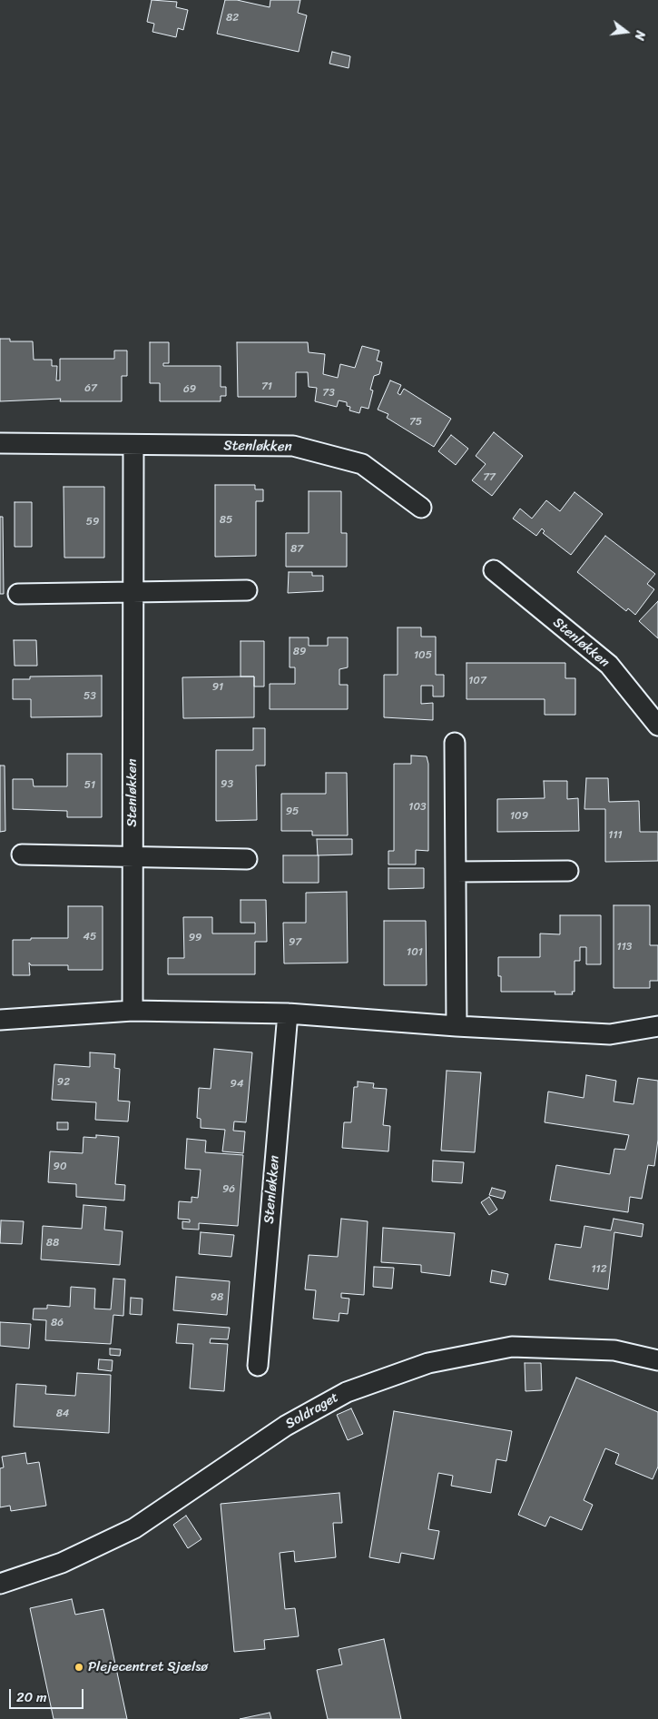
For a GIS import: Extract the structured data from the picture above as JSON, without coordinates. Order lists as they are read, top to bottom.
{
  "streets": {
    "street": ["Stenløkken", "Soldraget"]
  },
  "places": ["Plejecentret Sjælsø"],
  "house_numbers": [
    "82",
    "71",
    "67",
    "69",
    "73",
    "75",
    "77",
    "85",
    "59",
    "87",
    "89",
    "105",
    "107",
    "91",
    "53",
    "93",
    "51",
    "103",
    "95",
    "109",
    "111",
    "45",
    "99",
    "97",
    "113",
    "101",
    "92",
    "94",
    "90",
    "96",
    "88",
    "112",
    "98",
    "86",
    "84"
  ],
  "scale_bar": "20 m",
  "north": "right"
}
